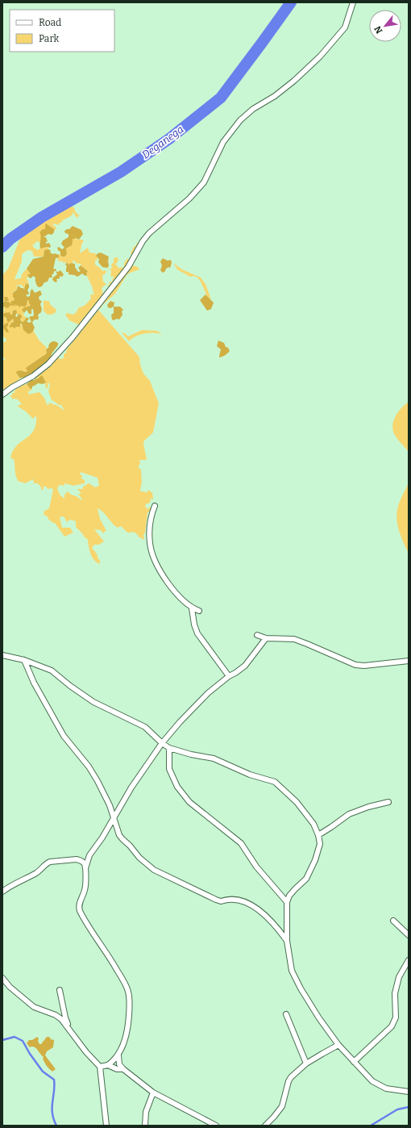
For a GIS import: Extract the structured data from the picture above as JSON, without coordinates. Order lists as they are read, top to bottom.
{
  "water": ["Deganega"],
  "legend": ["Road", "Park"],
  "north": "bottom left"
}
